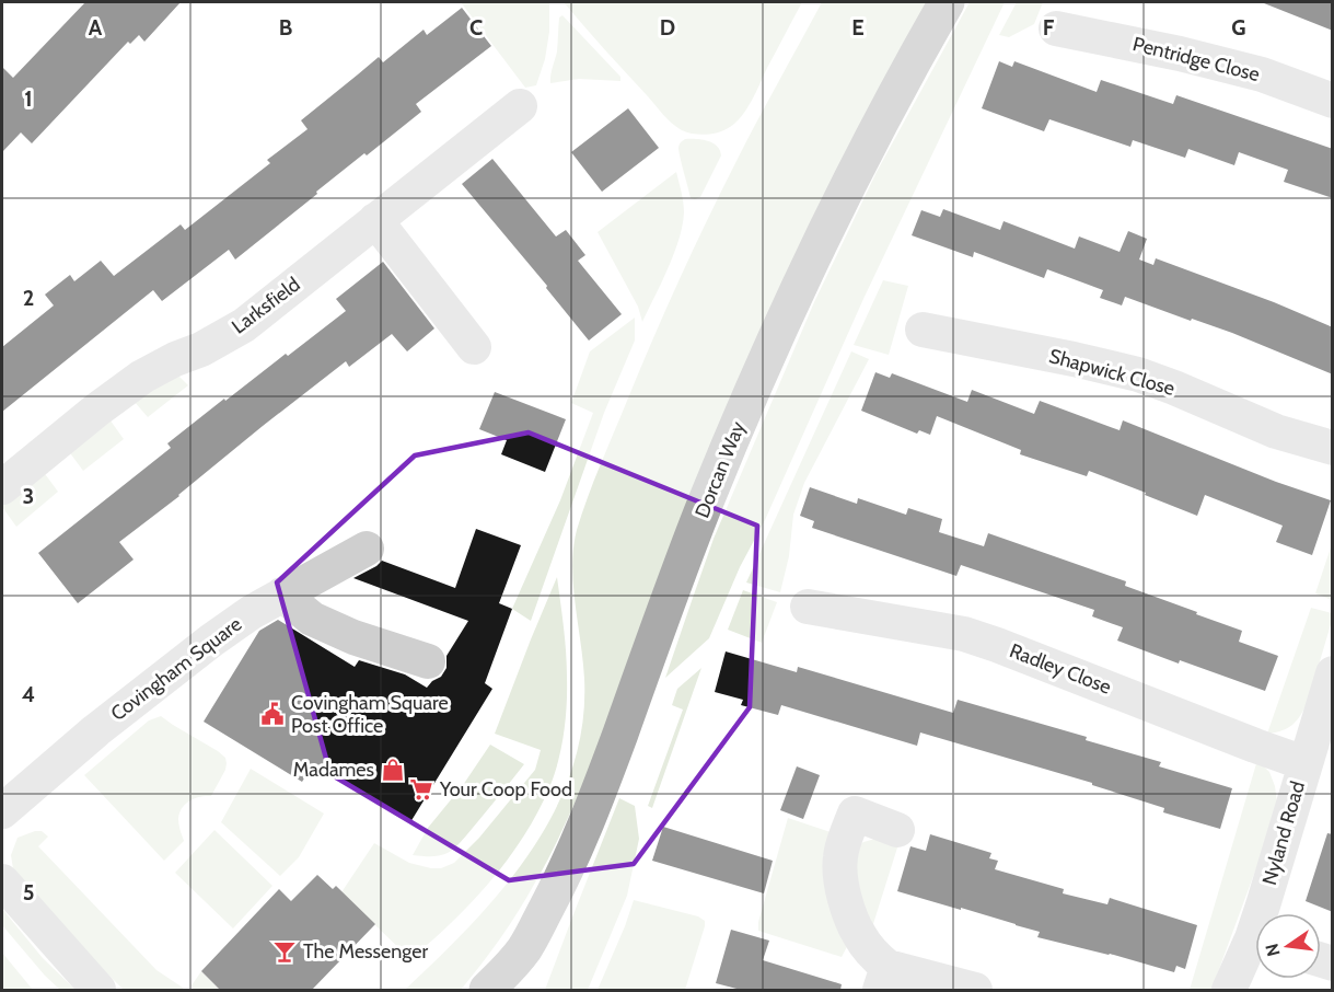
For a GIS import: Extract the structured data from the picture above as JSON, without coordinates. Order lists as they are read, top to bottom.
{
  "streets": {
    "main road": ["Dorcan Way"],
    "street": [
      "Pentridge Close",
      "Larksfield",
      "Shapwick Close",
      "Covingham Square",
      "Radley Close",
      "Nyland Road"
    ]
  },
  "crossings": [
    ["Radley Close", "Nyland Road"]
  ],
  "places": {
    "public building": ["Covingham Square Post Office"],
    "shop": ["Madames"],
    "supermarket": ["Your Coop Food"],
    "bar": ["The Messenger"]
  },
  "north": "left",
  "grid": {
    "columns": [
      "A",
      "B",
      "C",
      "D",
      "E",
      "F",
      "G"
    ],
    "rows": [
      "1",
      "2",
      "3",
      "4",
      "5"
    ]
  }
}
